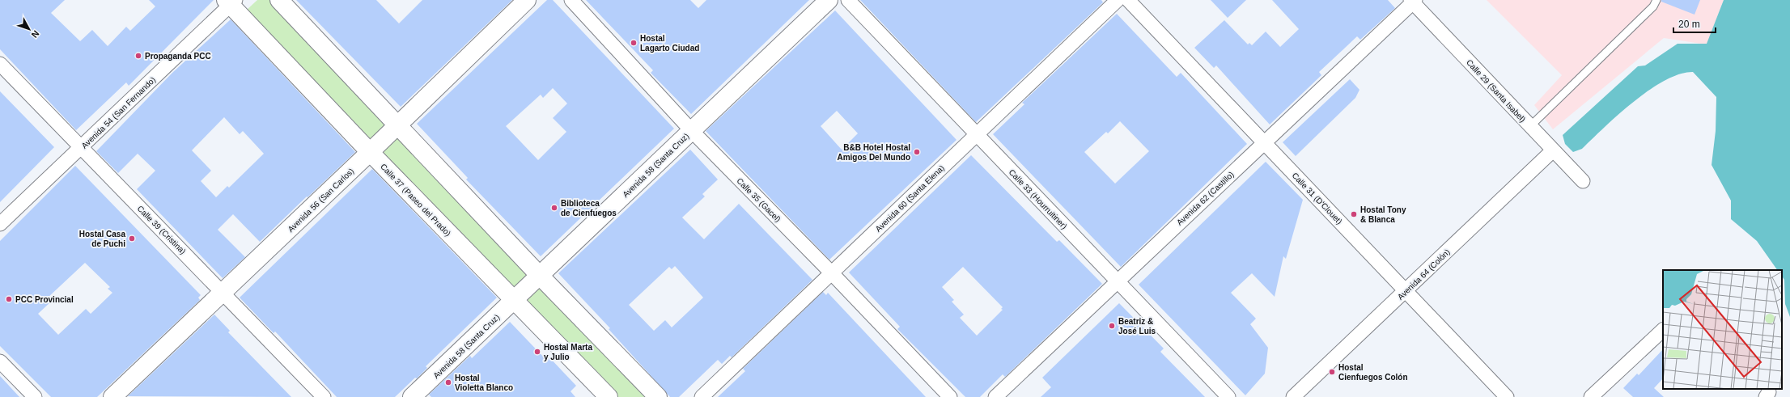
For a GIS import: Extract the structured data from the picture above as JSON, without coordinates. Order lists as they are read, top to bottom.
{
  "streets": {
    "main road": ["Avenida 58 (Santa Cruz)", "Avenida 56 (San Carlos)", "Calle 37 (Paseo del Prado)"],
    "street": [
      "Calle 29 (Santa Isabel)",
      "Avenida 54 (San Fernando)",
      "Avenida 60 (Santa Elena)",
      "Avenida 62 (Castillo)",
      "Calle 31 (D'Clouet)",
      "Calle 33 (Hourruitiner)",
      "Calle 35 (Gacel)",
      "Calle 39 (Cristina)",
      "Avenida 64 (Colón)"
    ]
  },
  "crossings": [
    ["Calle 29 (Santa Isabel)", "Avenida 62 (Castillo)"],
    ["Calle 29 (Santa Isabel)", "Avenida 64 (Colón)"],
    ["Avenida 54 (San Fernando)", "Calle 37 (Paseo del Prado)"],
    ["Avenida 54 (San Fernando)", "Calle 39 (Cristina)"],
    ["Avenida 58 (Santa Cruz)", "Calle 37 (Paseo del Prado)"],
    ["Avenida 58 (Santa Cruz)", "Calle 35 (Gacel)"],
    ["Avenida 60 (Santa Elena)", "Calle 33 (Hourruitiner)"],
    ["Avenida 60 (Santa Elena)", "Calle 35 (Gacel)"],
    ["Avenida 62 (Castillo)", "Calle 31 (D'Clouet)"],
    ["Avenida 62 (Castillo)", "Calle 33 (Hourruitiner)"],
    ["Calle 31 (D'Clouet)", "Avenida 64 (Colón)"],
    ["Avenida 56 (San Carlos)", "Calle 37 (Paseo del Prado)"],
    ["Avenida 56 (San Carlos)", "Calle 39 (Cristina)"]
  ],
  "places": [
    "Hostal Lagarto Ciudad",
    "Propaganda PCC",
    "B&B Hotel Hostal Amigos Del Mundo",
    "Biblioteca de Cienfuegos",
    "Hostal Tony & Blanca",
    "Hostal Casa de Puchi",
    "PCC Provincial",
    "Beatriz & José Luis",
    "Hostal Marta y Julio",
    "Hostal Cienfuegos Colón",
    "Hostal Violetta Blanco"
  ],
  "scale_bar": "20 m",
  "north": "bottom right"
}
